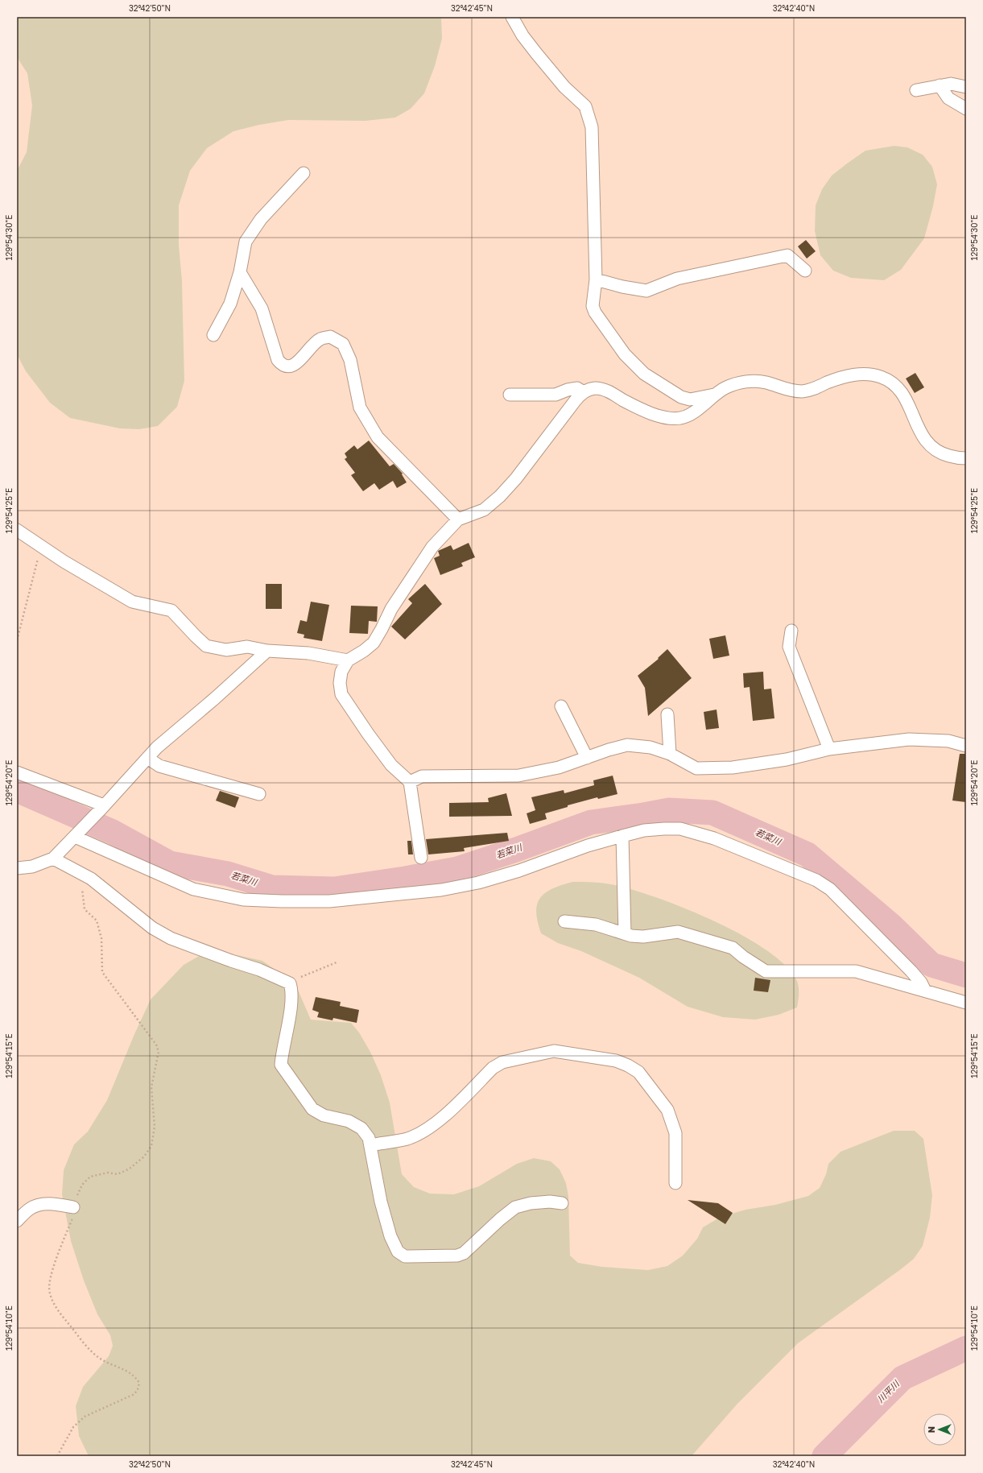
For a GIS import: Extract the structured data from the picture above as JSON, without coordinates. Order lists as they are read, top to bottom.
{
  "water": ["若菜川", "川平川"],
  "north": "left",
  "coordinates": [
    "32°42'50\"N",
    "32°42'45\"N",
    "32°42'40\"N",
    "129°54'30\"E",
    "129°54'25\"E",
    "129°54'20\"E",
    "129°54'15\"E",
    "129°54'10\"E"
  ]
}
